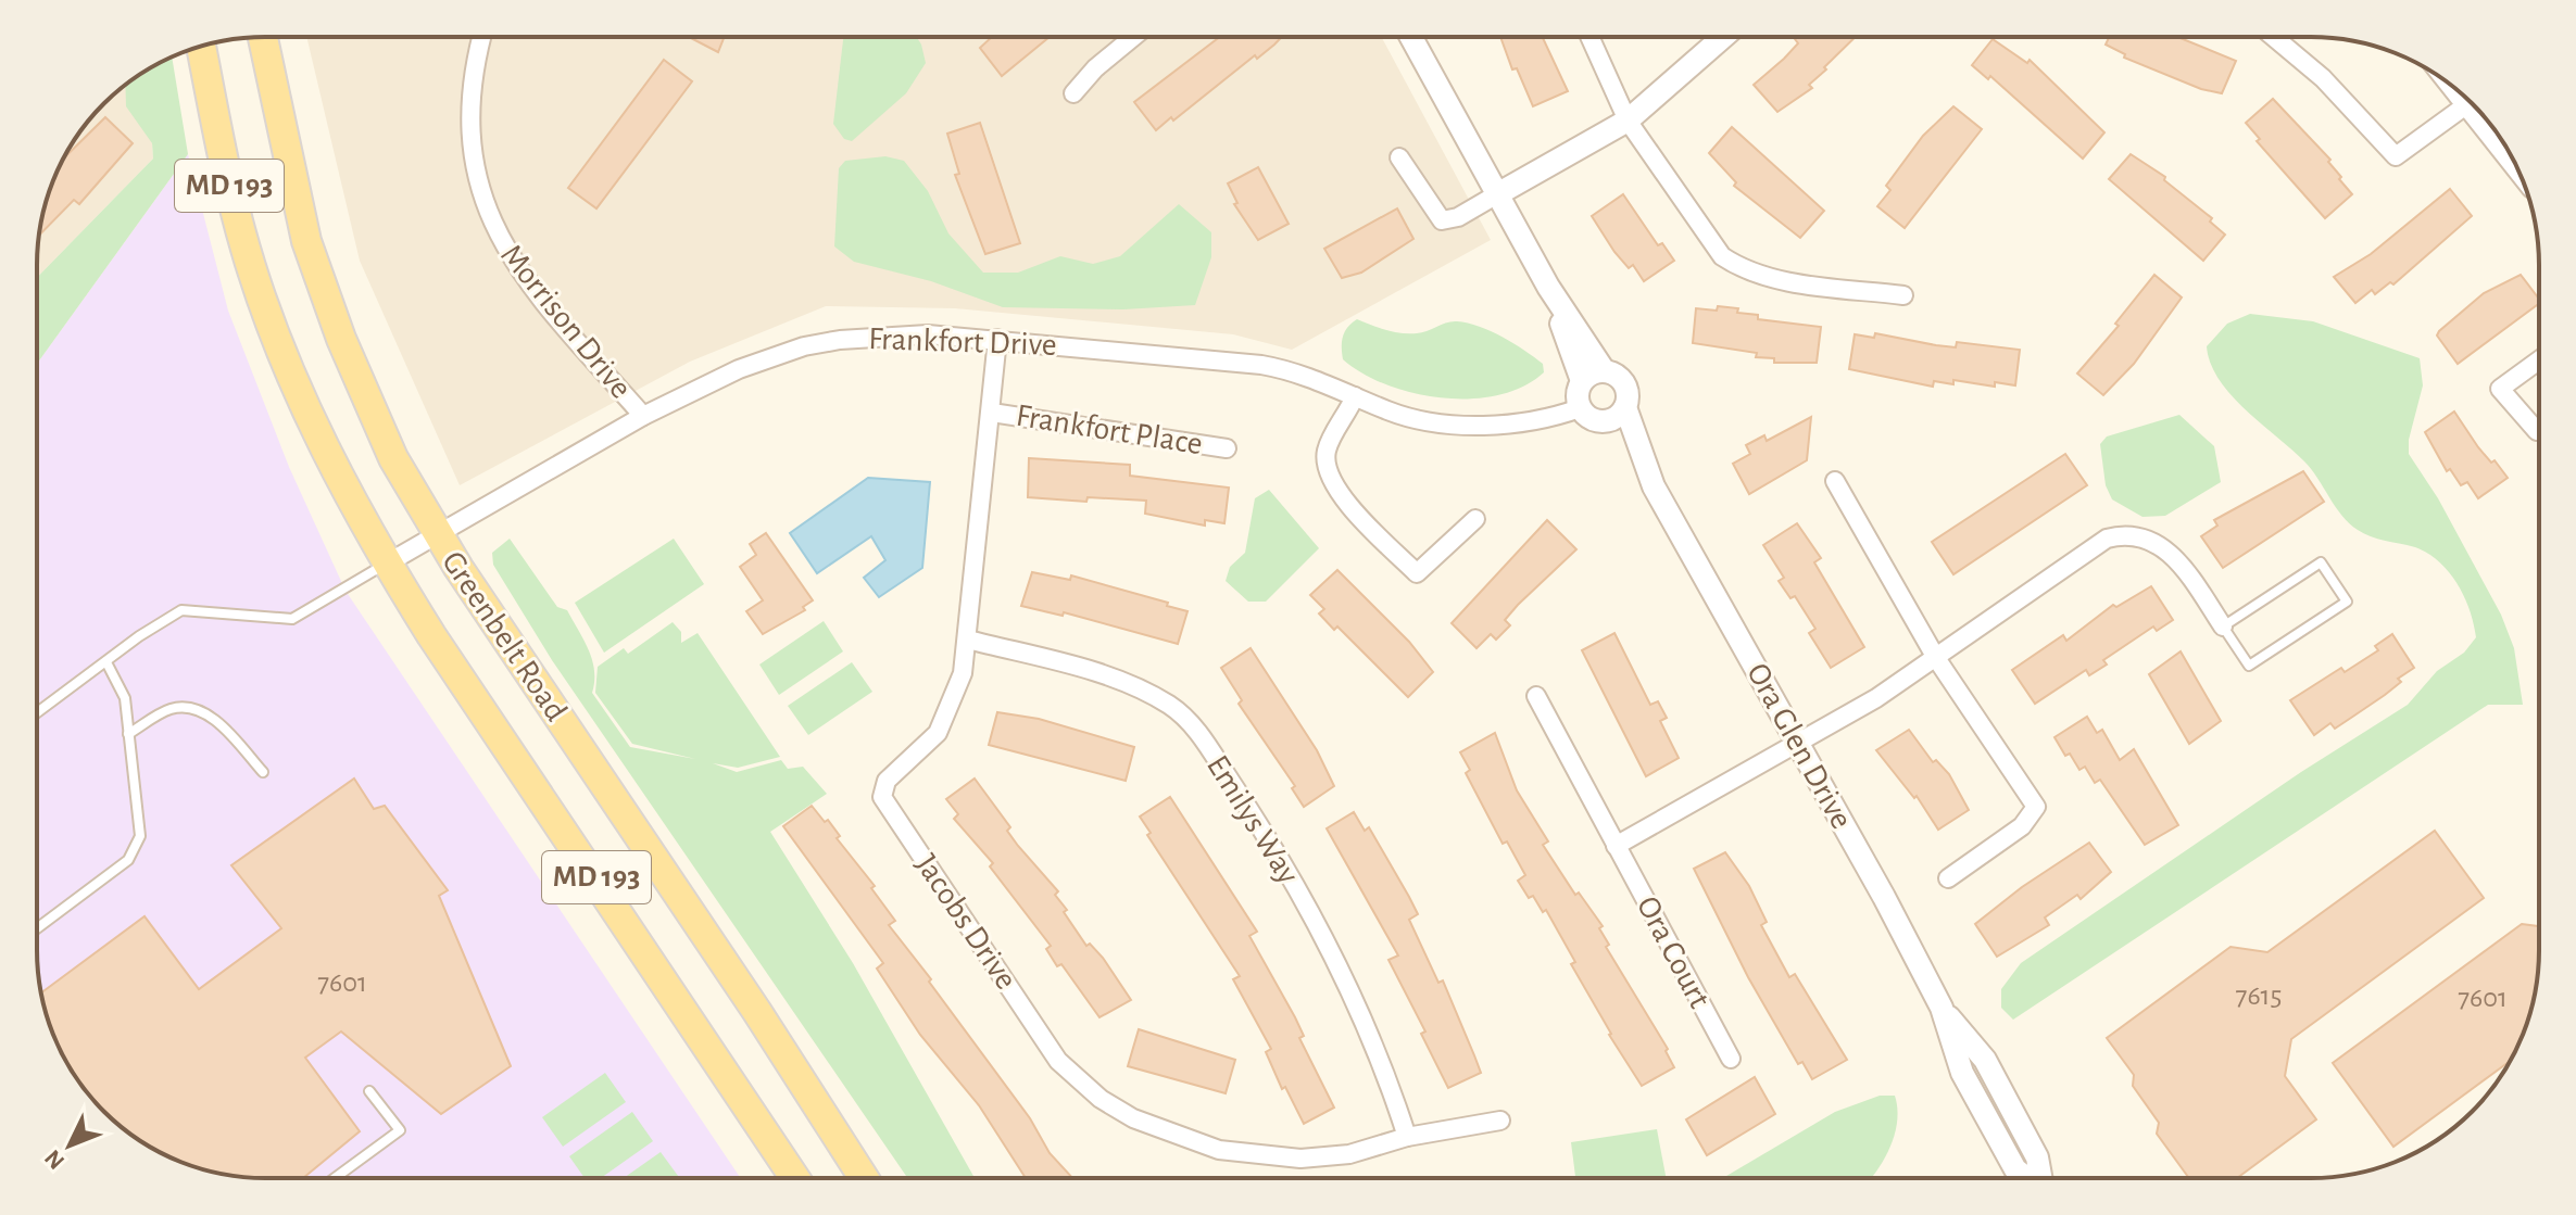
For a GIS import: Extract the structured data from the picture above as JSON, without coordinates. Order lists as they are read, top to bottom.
{
  "streets": {
    "main road": ["MD 193", "Greenbelt Road"],
    "street": [
      "Morrison Drive",
      "Frankfort Drive",
      "Frankfort Place",
      "Ora Glen Drive",
      "Emilys Way",
      "Jacobs Drive",
      "Ora Court"
    ]
  },
  "crossings": [
    ["Morrison Drive", "Frankfort Drive"],
    ["Frankfort Drive", "Greenbelt Road"],
    ["Frankfort Drive", "Ora Glen Drive"],
    ["Frankfort Drive", "Jacobs Drive"],
    ["Frankfort Place", "Jacobs Drive"],
    ["Emilys Way", "Jacobs Drive"]
  ],
  "house_numbers": ["7601", "7615", "7601"],
  "north": "bottom left"
}
